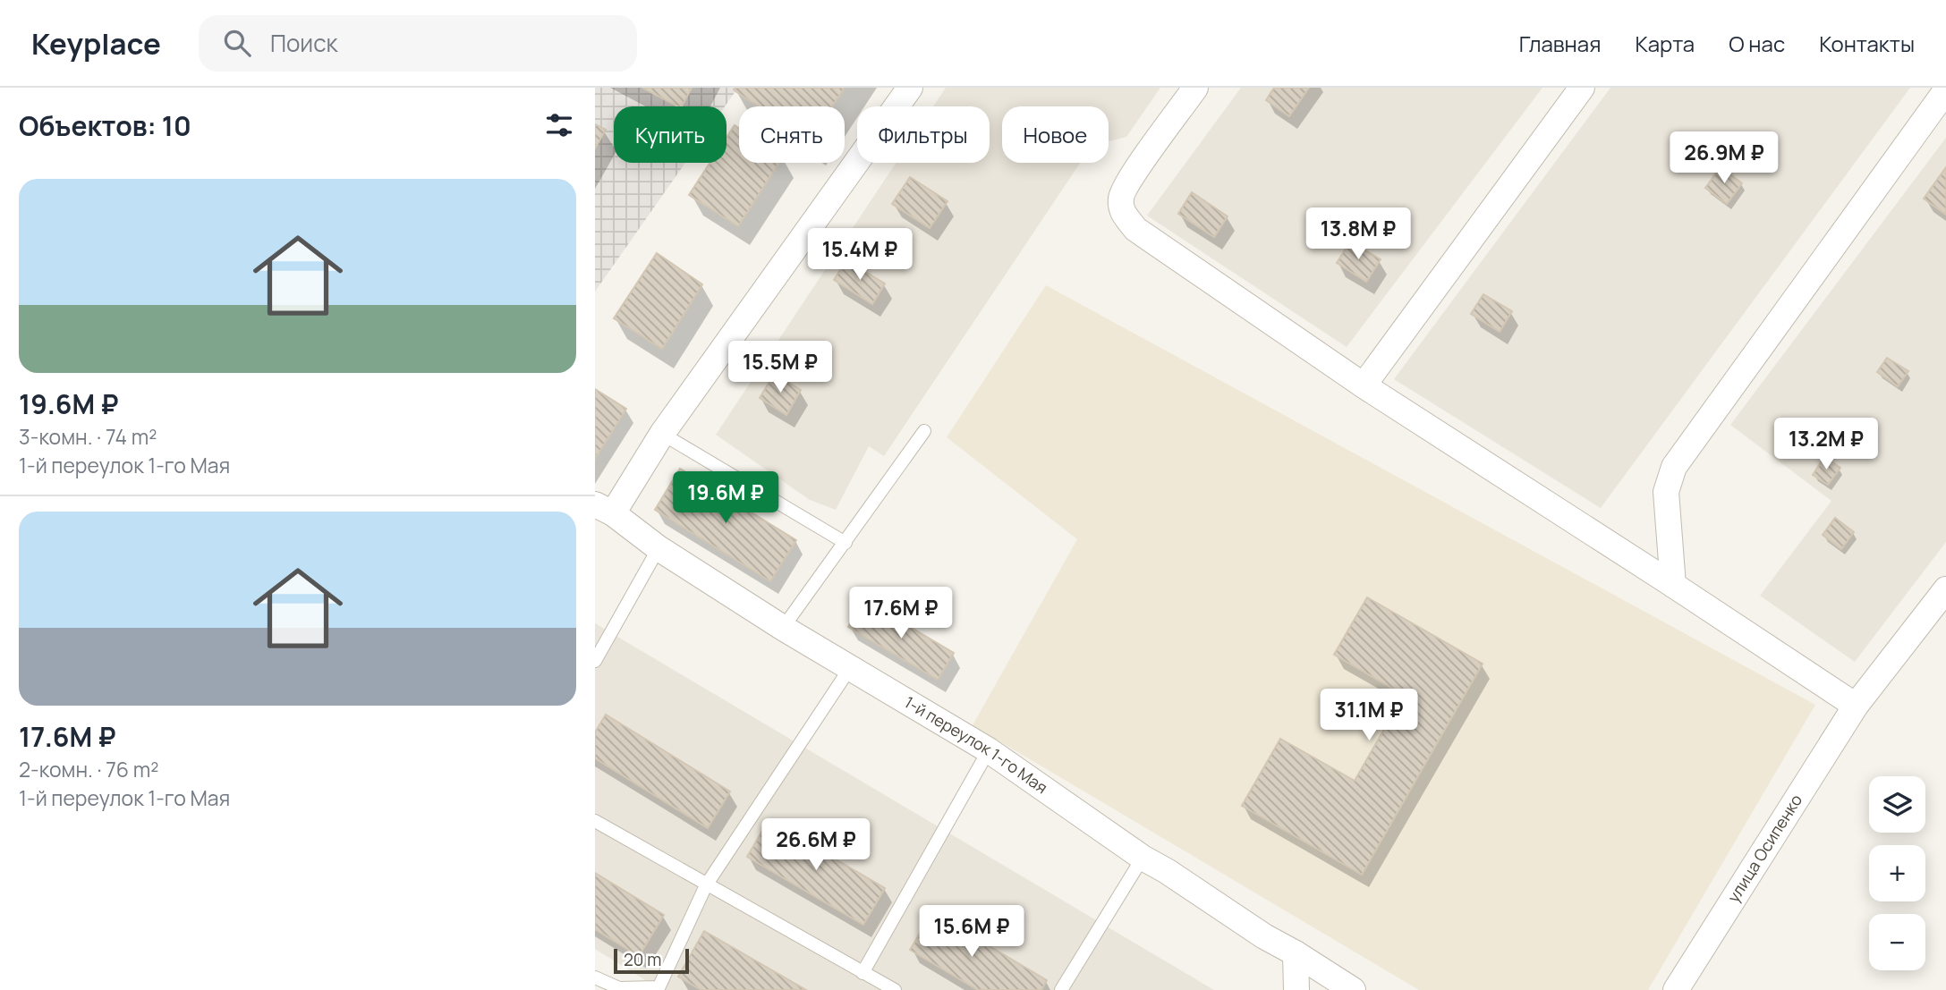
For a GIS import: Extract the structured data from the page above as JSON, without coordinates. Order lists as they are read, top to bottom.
{
  "streets": {
    "street": ["1-й переулок 1-го Мая", "улица Осипенко"]
  },
  "scale_bar": "20 m",
  "page": {
    "header": "Keyplace",
    "search": "Поиск",
    "nav": [
      "Главная",
      "Карта",
      "О нас",
      "Контакты"
    ],
    "heading": "Объектов: 10",
    "chip": [
      "Купить",
      "Снять",
      "Фильтры",
      "Новое"
    ],
    "price": [
      "26.9M ₽",
      "13.8M ₽",
      "15.4M ₽",
      "15.5M ₽",
      "13.2M ₽",
      "19.6M ₽",
      "17.6M ₽",
      "31.1M ₽",
      "26.6M ₽",
      "15.6M ₽"
    ],
    "list": [
      {
        "name": "19.6M ₽",
        "note": "3-комн. · 74 m² · 1-й переулок 1-го Мая"
      },
      {
        "name": "17.6M ₽",
        "note": "2-комн. · 76 m² · 1-й переулок 1-го Мая"
      }
    ],
    "map_buttons": ["+", "−"],
    "scale": "20 m"
  }
}
